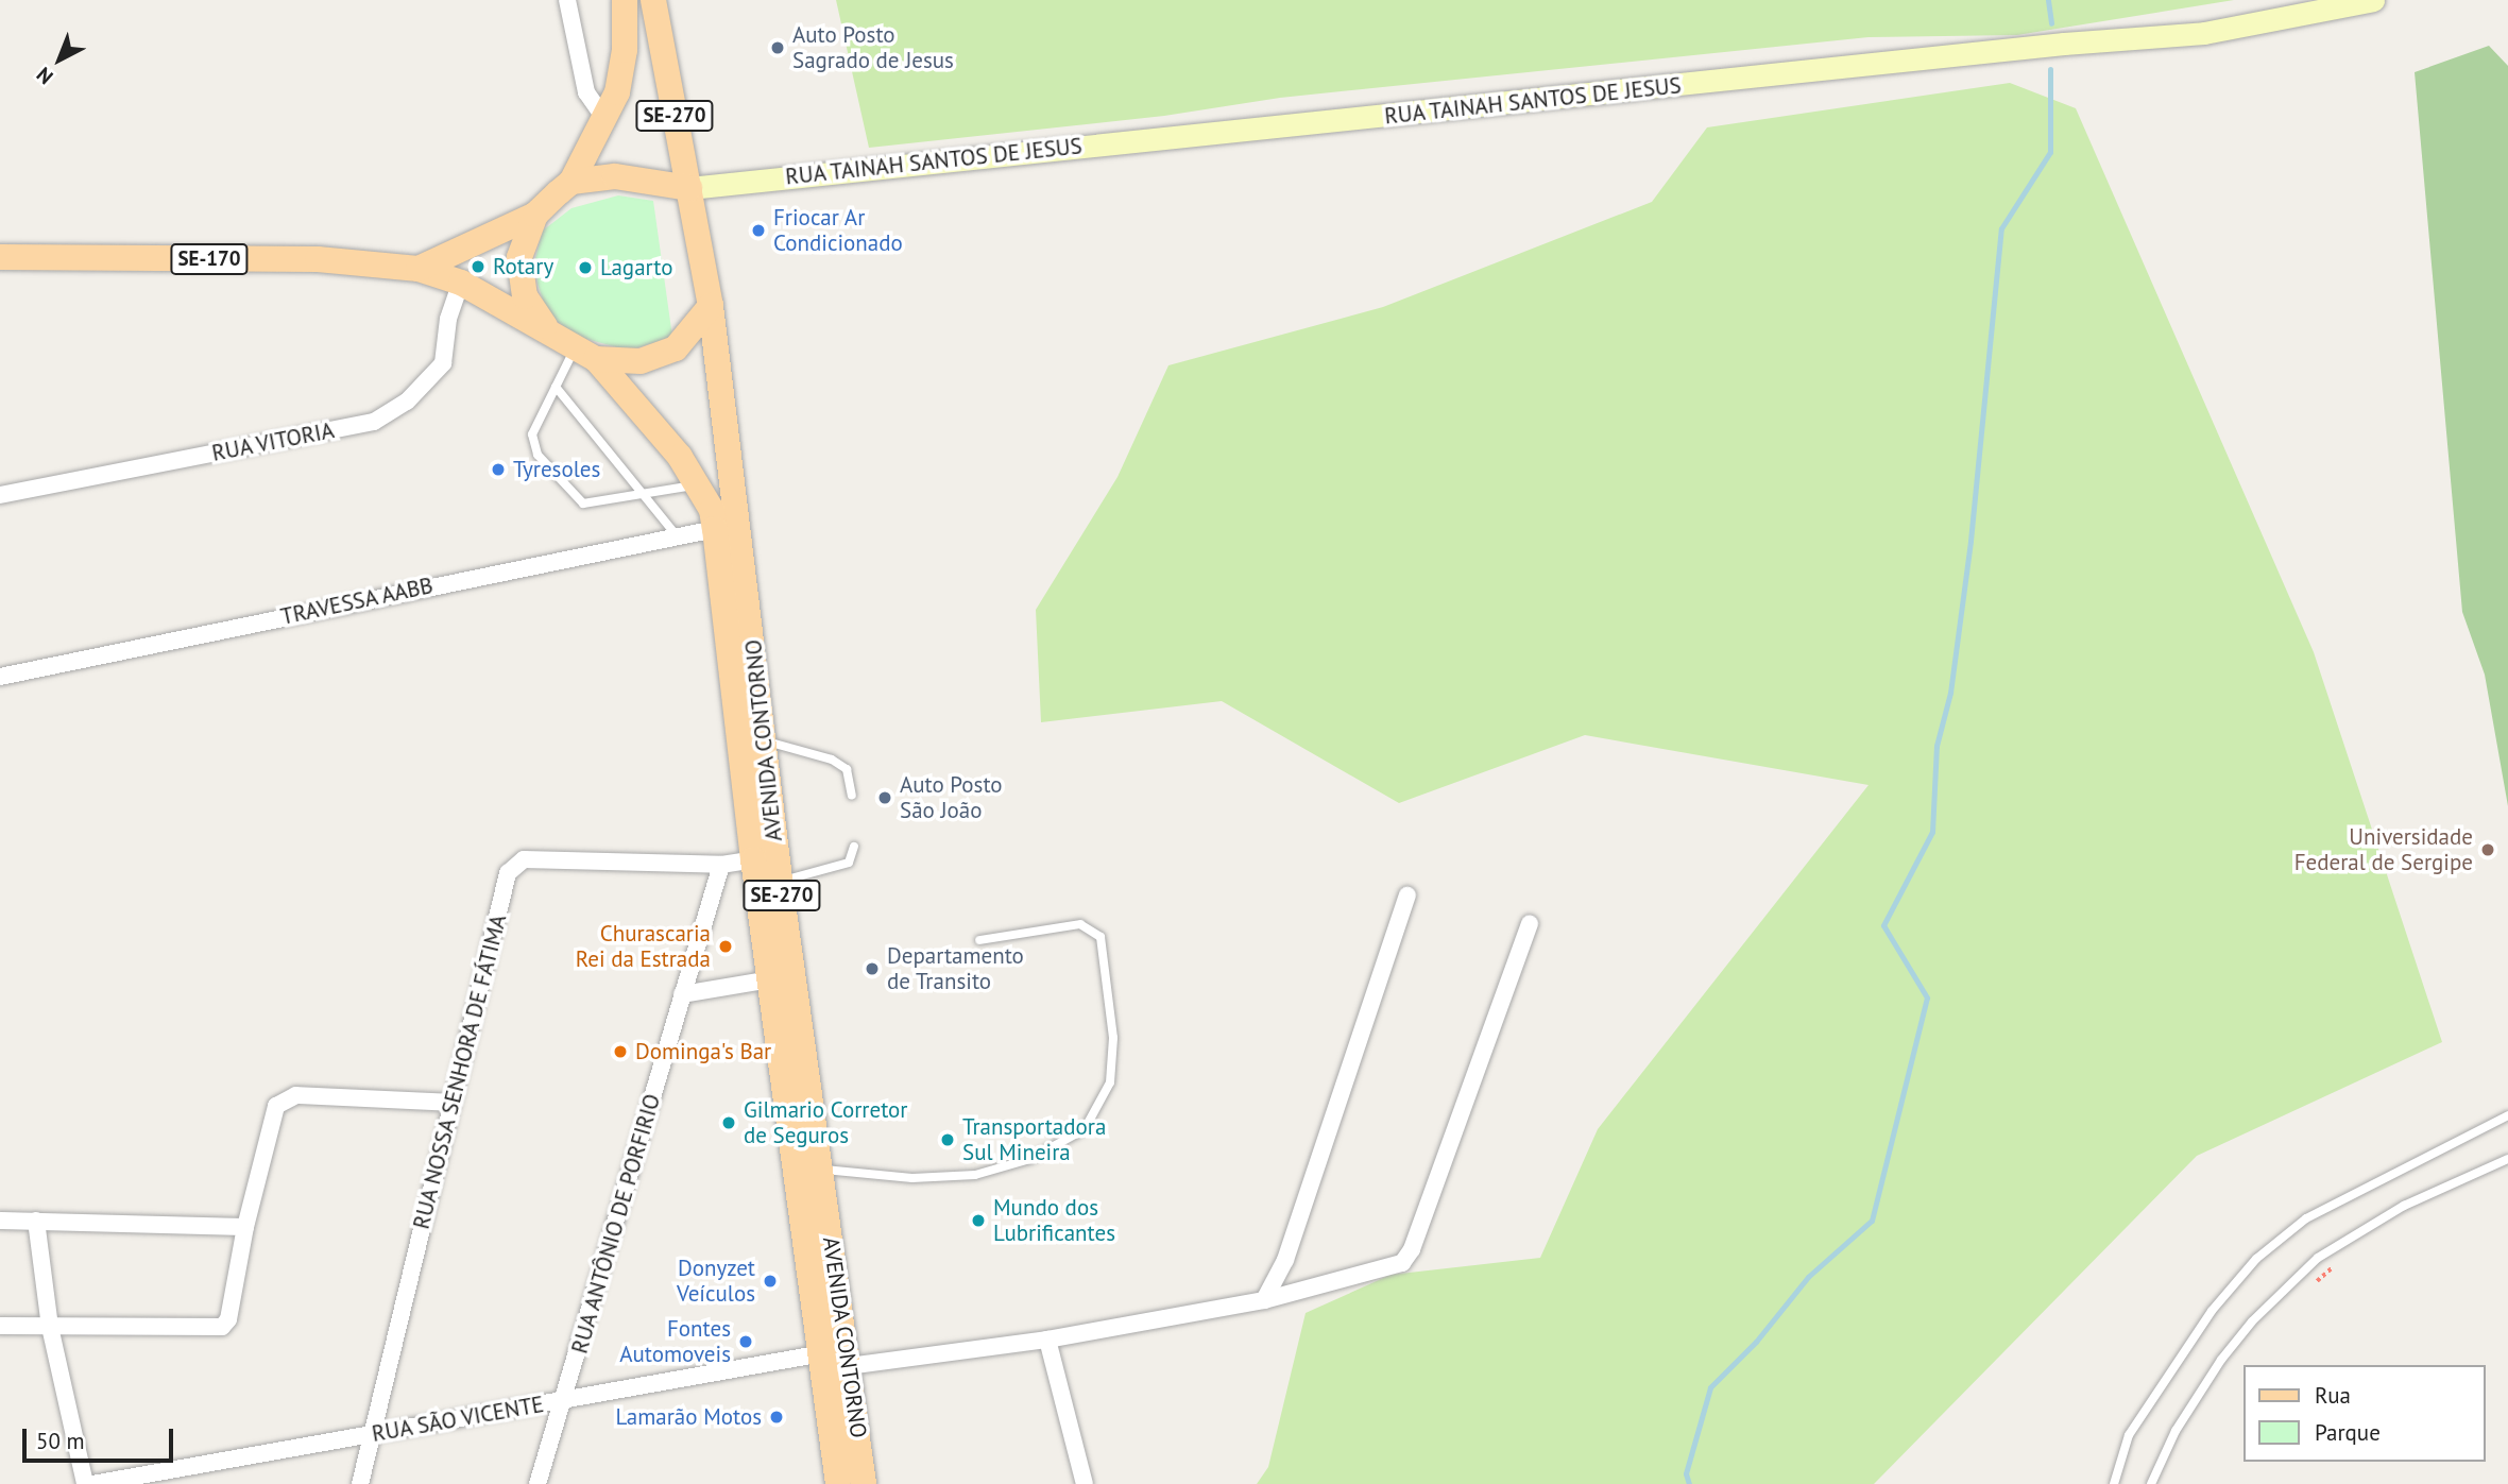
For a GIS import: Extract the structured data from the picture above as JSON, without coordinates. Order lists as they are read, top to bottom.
{
  "streets": {
    "main road": ["SE-270", "SE-170", "AVENIDA CONTORNO"],
    "street": [
      "RUA TAINAH SANTOS DE JESUS",
      "RUA VITORIA",
      "TRAVESSA AABB",
      "RUA NOSSA SENHORA DE FÁTIMA",
      "RUA ANTÔNIO DE PORFIRIO",
      "RUA SÃO VICENTE"
    ]
  },
  "crossings": [
    ["RUA TAINAH SANTOS DE JESUS", "SE-270"],
    ["RUA TAINAH SANTOS DE JESUS", "AVENIDA CONTORNO"],
    ["SE-270", "TRAVESSA AABB"],
    ["SE-270", "AVENIDA CONTORNO"],
    ["TRAVESSA AABB", "AVENIDA CONTORNO"],
    ["AVENIDA CONTORNO", "RUA SÃO VICENTE"],
    ["RUA NOSSA SENHORA DE FÁTIMA", "RUA ANTÔNIO DE PORFIRIO"],
    ["RUA NOSSA SENHORA DE FÁTIMA", "RUA SÃO VICENTE"],
    ["RUA ANTÔNIO DE PORFIRIO", "RUA SÃO VICENTE"]
  ],
  "places": [
    "Auto Posto Sagrado de Jesus",
    "Friocar Ar Condicionado",
    "Rotary",
    "Lagarto",
    "Tyresoles",
    "Auto Posto São João",
    "Universidade Federal de Sergipe",
    "Churascaria Rei da Estrada",
    "Departamento de Transito",
    "Dominga's Bar",
    "Gilmario Corretor de Seguros",
    "Transportadora Sul Mineira",
    "Mundo dos Lubrificantes",
    "Donyzet Veículos",
    "Fontes Automoveis",
    "Lamarão Motos"
  ],
  "legend": ["Rua", "Parque"],
  "scale_bar": "50 m",
  "north": "bottom left"
}
